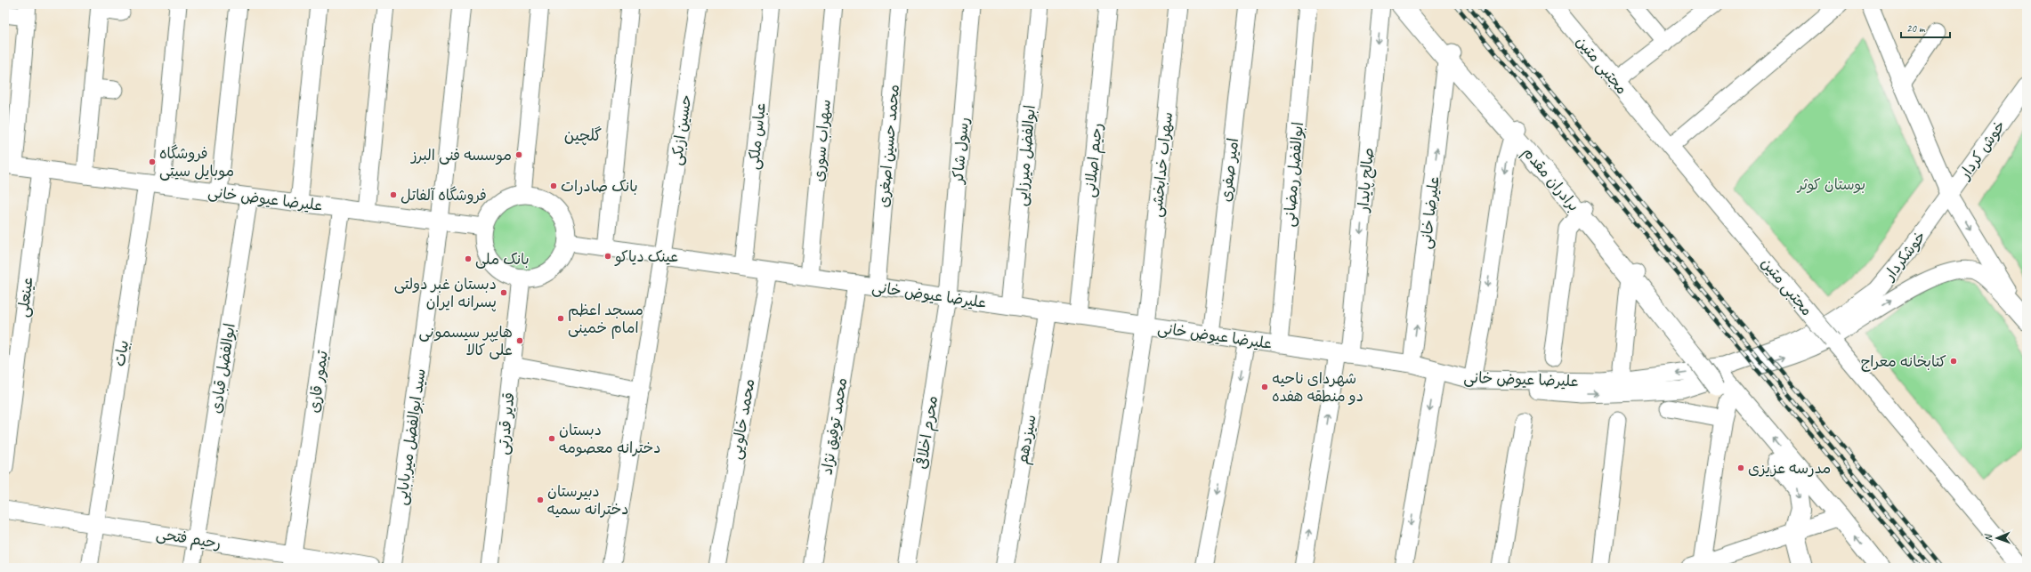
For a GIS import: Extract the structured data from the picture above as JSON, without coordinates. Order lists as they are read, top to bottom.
{
  "streets": {
    "main road": ["برادران مقدم"],
    "street": [
      "مجتبی متین",
      "حسین ازبکی",
      "عباس ملکی",
      "سهراب سوری",
      "محمد حسین اصغری",
      "خوش کردار",
      "رسول شاکر",
      "ابوالفضل میرزایی",
      "رحیم اصلانی",
      "سهراب خدابخشی",
      "امیر صفری",
      "ابوالفضل رمضانی",
      "صالح پایدار",
      "علیرضا عیوض خانی",
      "علیرضا خانی",
      "خوشکردار",
      "عینعلی",
      "بیات",
      "ابوالفضل قبادی",
      "تیمور قاری",
      "محمد خالویی",
      "قدیر قدرتی",
      "محمد توفیق ‌نژاد",
      "محرم اخلاقی",
      "سید ابوالفضل میربابایی",
      "سیزدهم",
      "رحیم فتحی"
    ]
  },
  "crossings": [
    ["حسین ازبکی", "علیرضا عیوض خانی"],
    ["عباس ملکی", "علیرضا عیوض خانی"],
    ["سهراب سوری", "علیرضا عیوض خانی"],
    ["محمد حسین اصغری", "علیرضا عیوض خانی"],
    ["خوش کردار", "خوشکردار"],
    ["رسول شاکر", "علیرضا عیوض خانی"],
    ["رسول شاکر", "محرم اخلاقی"],
    ["ابوالفضل میرزایی", "علیرضا عیوض خانی"],
    ["رحیم اصلانی", "علیرضا عیوض خانی"],
    ["سهراب خدابخشی", "علیرضا عیوض خانی"],
    ["امیر صفری", "علیرضا عیوض خانی"],
    ["ابوالفضل رمضانی", "علیرضا عیوض خانی"],
    ["برادران مقدم", "علیرضا خانی"],
    ["صالح پایدار", "علیرضا عیوض خانی"],
    ["علیرضا عیوض خانی", "علیرضا خانی"],
    ["علیرضا عیوض خانی", "خوشکردار"],
    ["علیرضا عیوض خانی", "عینعلی"],
    ["علیرضا عیوض خانی", "بیات"],
    ["علیرضا عیوض خانی", "ابوالفضل قبادی"],
    ["علیرضا عیوض خانی", "تیمور قاری"],
    ["علیرضا عیوض خانی", "محمد خالویی"],
    ["علیرضا عیوض خانی", "قدیر قدرتی"],
    ["علیرضا عیوض خانی", "محمد توفیق ‌نژاد"],
    ["علیرضا عیوض خانی", "محرم اخلاقی"],
    ["علیرضا عیوض خانی", "سید ابوالفضل میربابایی"],
    ["علیرضا عیوض خانی", "سیزدهم"],
    ["بیات", "رحیم فتحی"],
    ["ابوالفضل قبادی", "رحیم فتحی"],
    ["تیمور قاری", "رحیم فتحی"]
  ],
  "districts": ["گلچین"],
  "parks": ["بوستان کوثر"],
  "places": [
    "موسسه فنی البرز",
    "فروشگاه موبایل سیتی",
    "بانک صادرات",
    "فروشگاه آلفاتل",
    "عینک دیاکو",
    "بانک ملی",
    "دبستان غبر دولتی پسرانه ایران",
    "مسجد اعظم امام خمینی",
    "هایپر سیسمونی علی کالا",
    "کتابخانه معراج",
    "شهردای ناحیه دو منطقه هفده",
    "دبستان دخترانه معصومه",
    "مدرسه عزیزی",
    "دبیرستان دخترانه سمیه"
  ],
  "scale_bar": "20 m",
  "north": "left"
}
